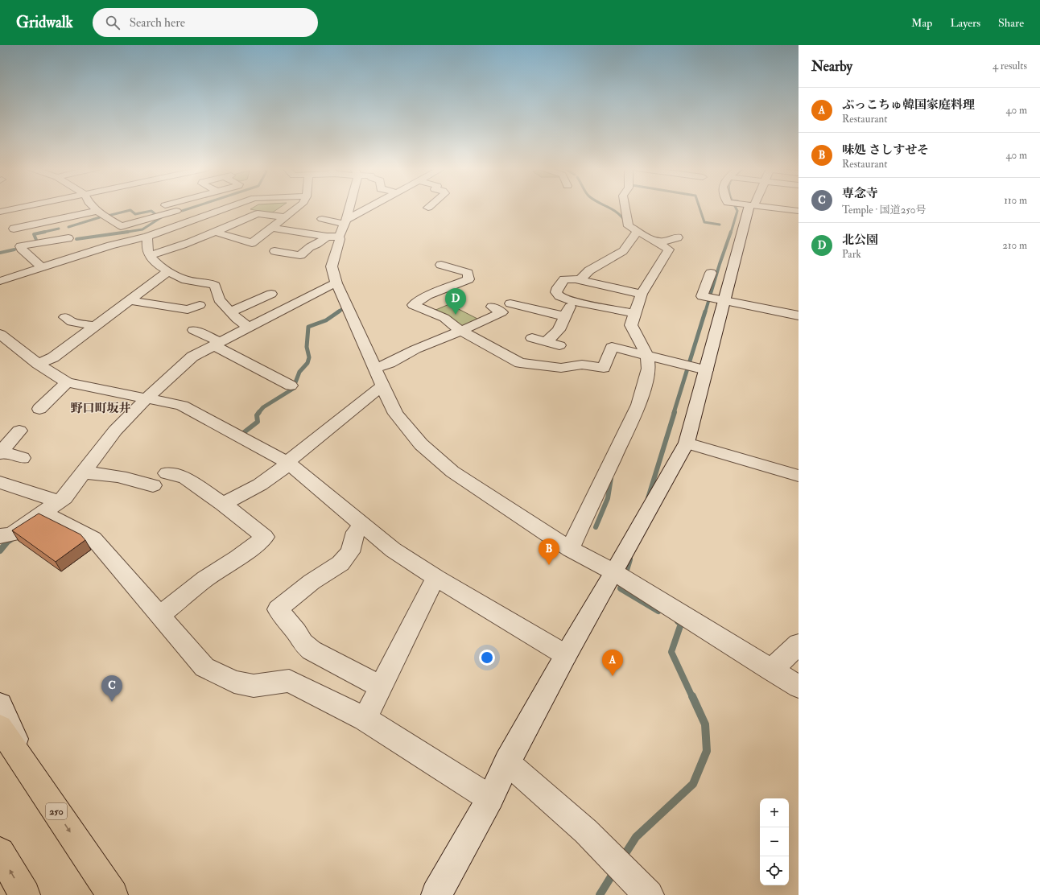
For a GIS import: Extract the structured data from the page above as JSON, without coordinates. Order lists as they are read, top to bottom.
{
  "streets": {
    "highway": ["250"]
  },
  "districts": ["野口町坂井"],
  "page": {
    "header": "Gridwalk",
    "search": "Search here",
    "nav": ["Map", "Layers", "Share"],
    "heading": ["Nearby", "4 results"],
    "list": [
      {
        "mark": "A",
        "name": "ぷっこちゅ韓国家庭料理",
        "note": "Restaurant",
        "value": "40 m"
      },
      {
        "mark": "B",
        "name": "味処 さしすせそ",
        "note": "Restaurant",
        "value": "40 m"
      },
      {
        "mark": "C",
        "name": "専念寺",
        "note": "Temple · 国道250号",
        "value": "110 m"
      },
      {
        "mark": "D",
        "name": "北公園",
        "note": "Park",
        "value": "210 m"
      }
    ],
    "pins": [
      "D",
      "B",
      "A",
      "C"
    ],
    "map_buttons": ["+", "−"]
  }
}
